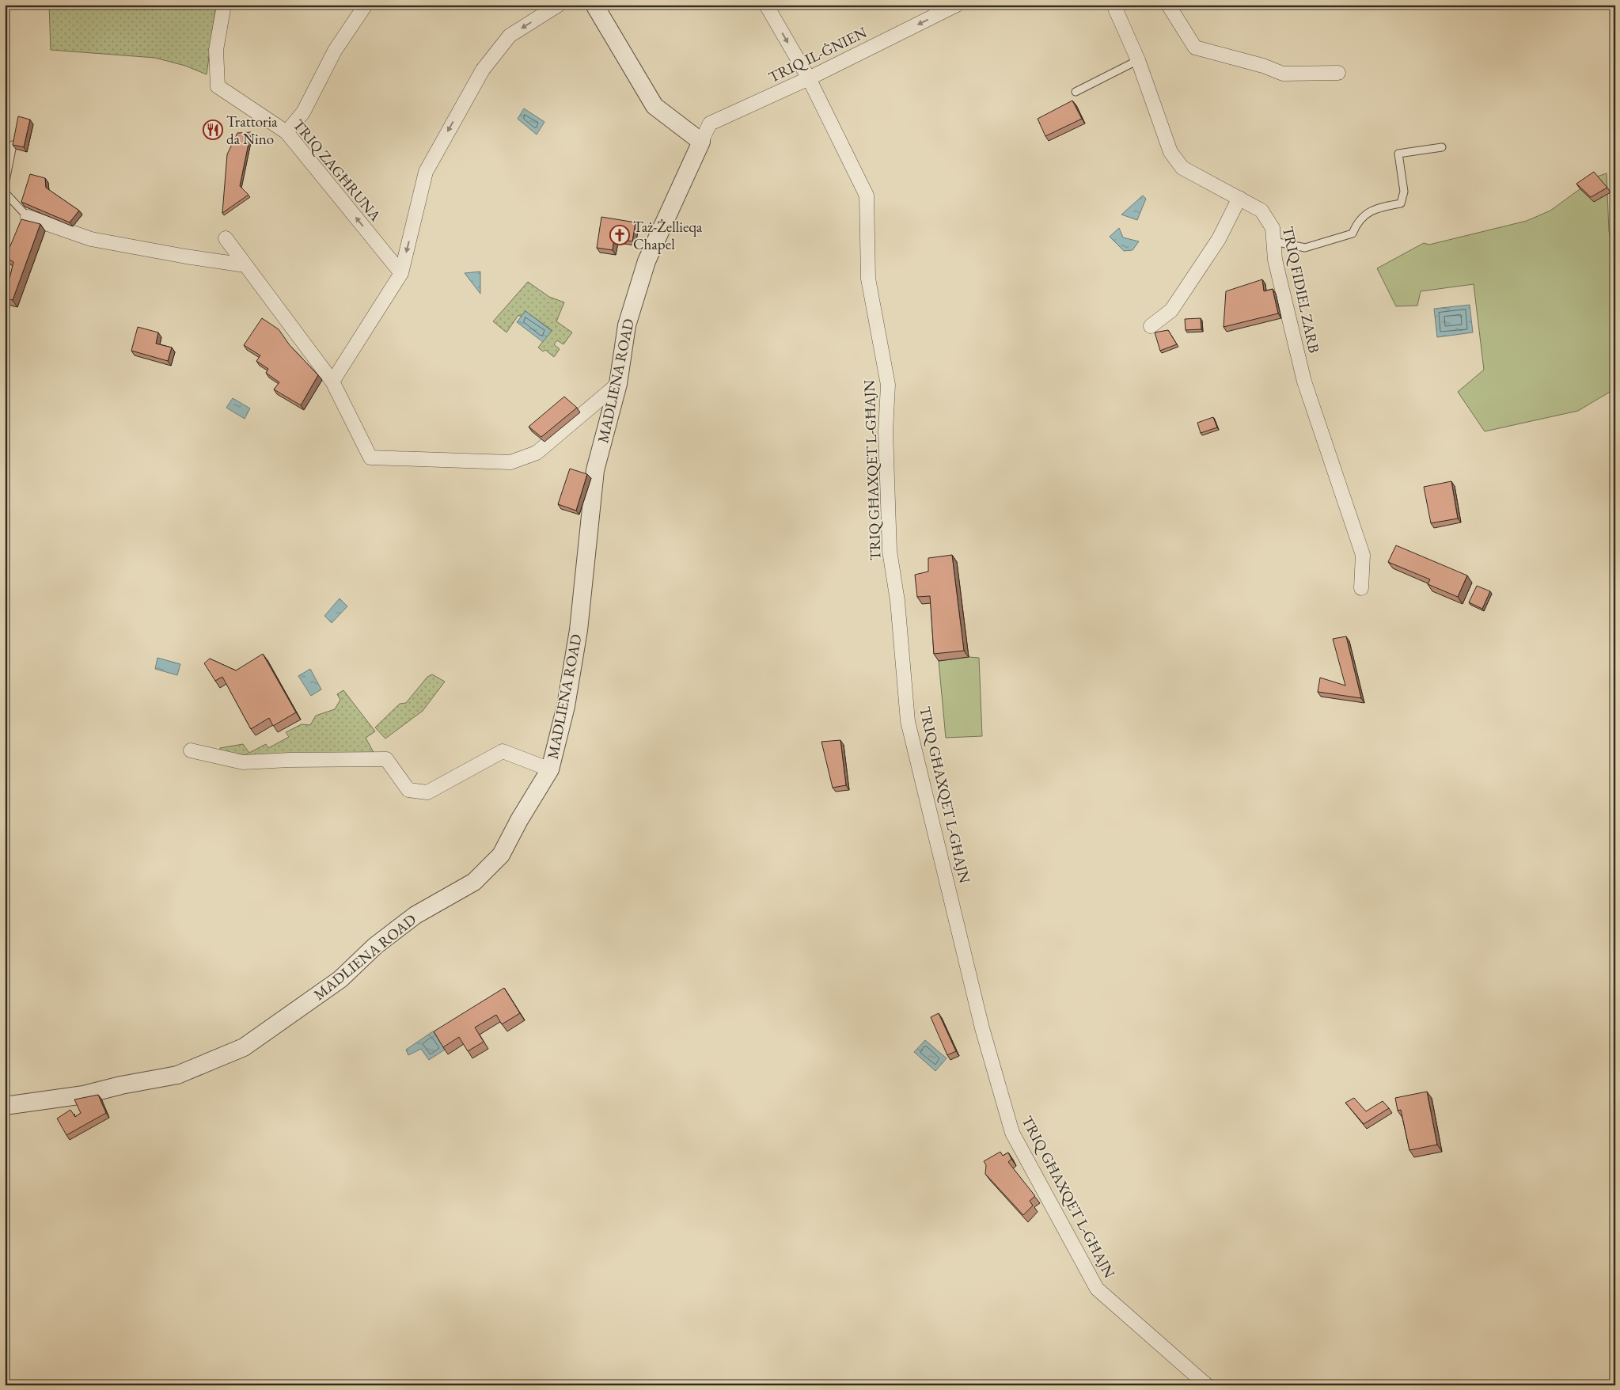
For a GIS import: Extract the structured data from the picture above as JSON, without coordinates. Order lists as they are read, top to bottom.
{
  "streets": {
    "street": [
      "TRIQ IL-ĠNIEN",
      "TRIQ ZAGĦRUNA",
      "TRIQ FIDIEL ZARB",
      "MADLIENA ROAD",
      "TRIQ GĦAXQET L-GĦAJN"
    ]
  },
  "crossings": [
    ["TRIQ IL-ĠNIEN", "MADLIENA ROAD"],
    ["TRIQ IL-ĠNIEN", "TRIQ GĦAXQET L-GĦAJN"]
  ],
  "one_way": ["TRIQ IL-ĠNIEN"],
  "places": {
    "restaurant": ["Trattoria da Nino"],
    "church": ["Taż-Żellieqa Chapel"]
  }
}
